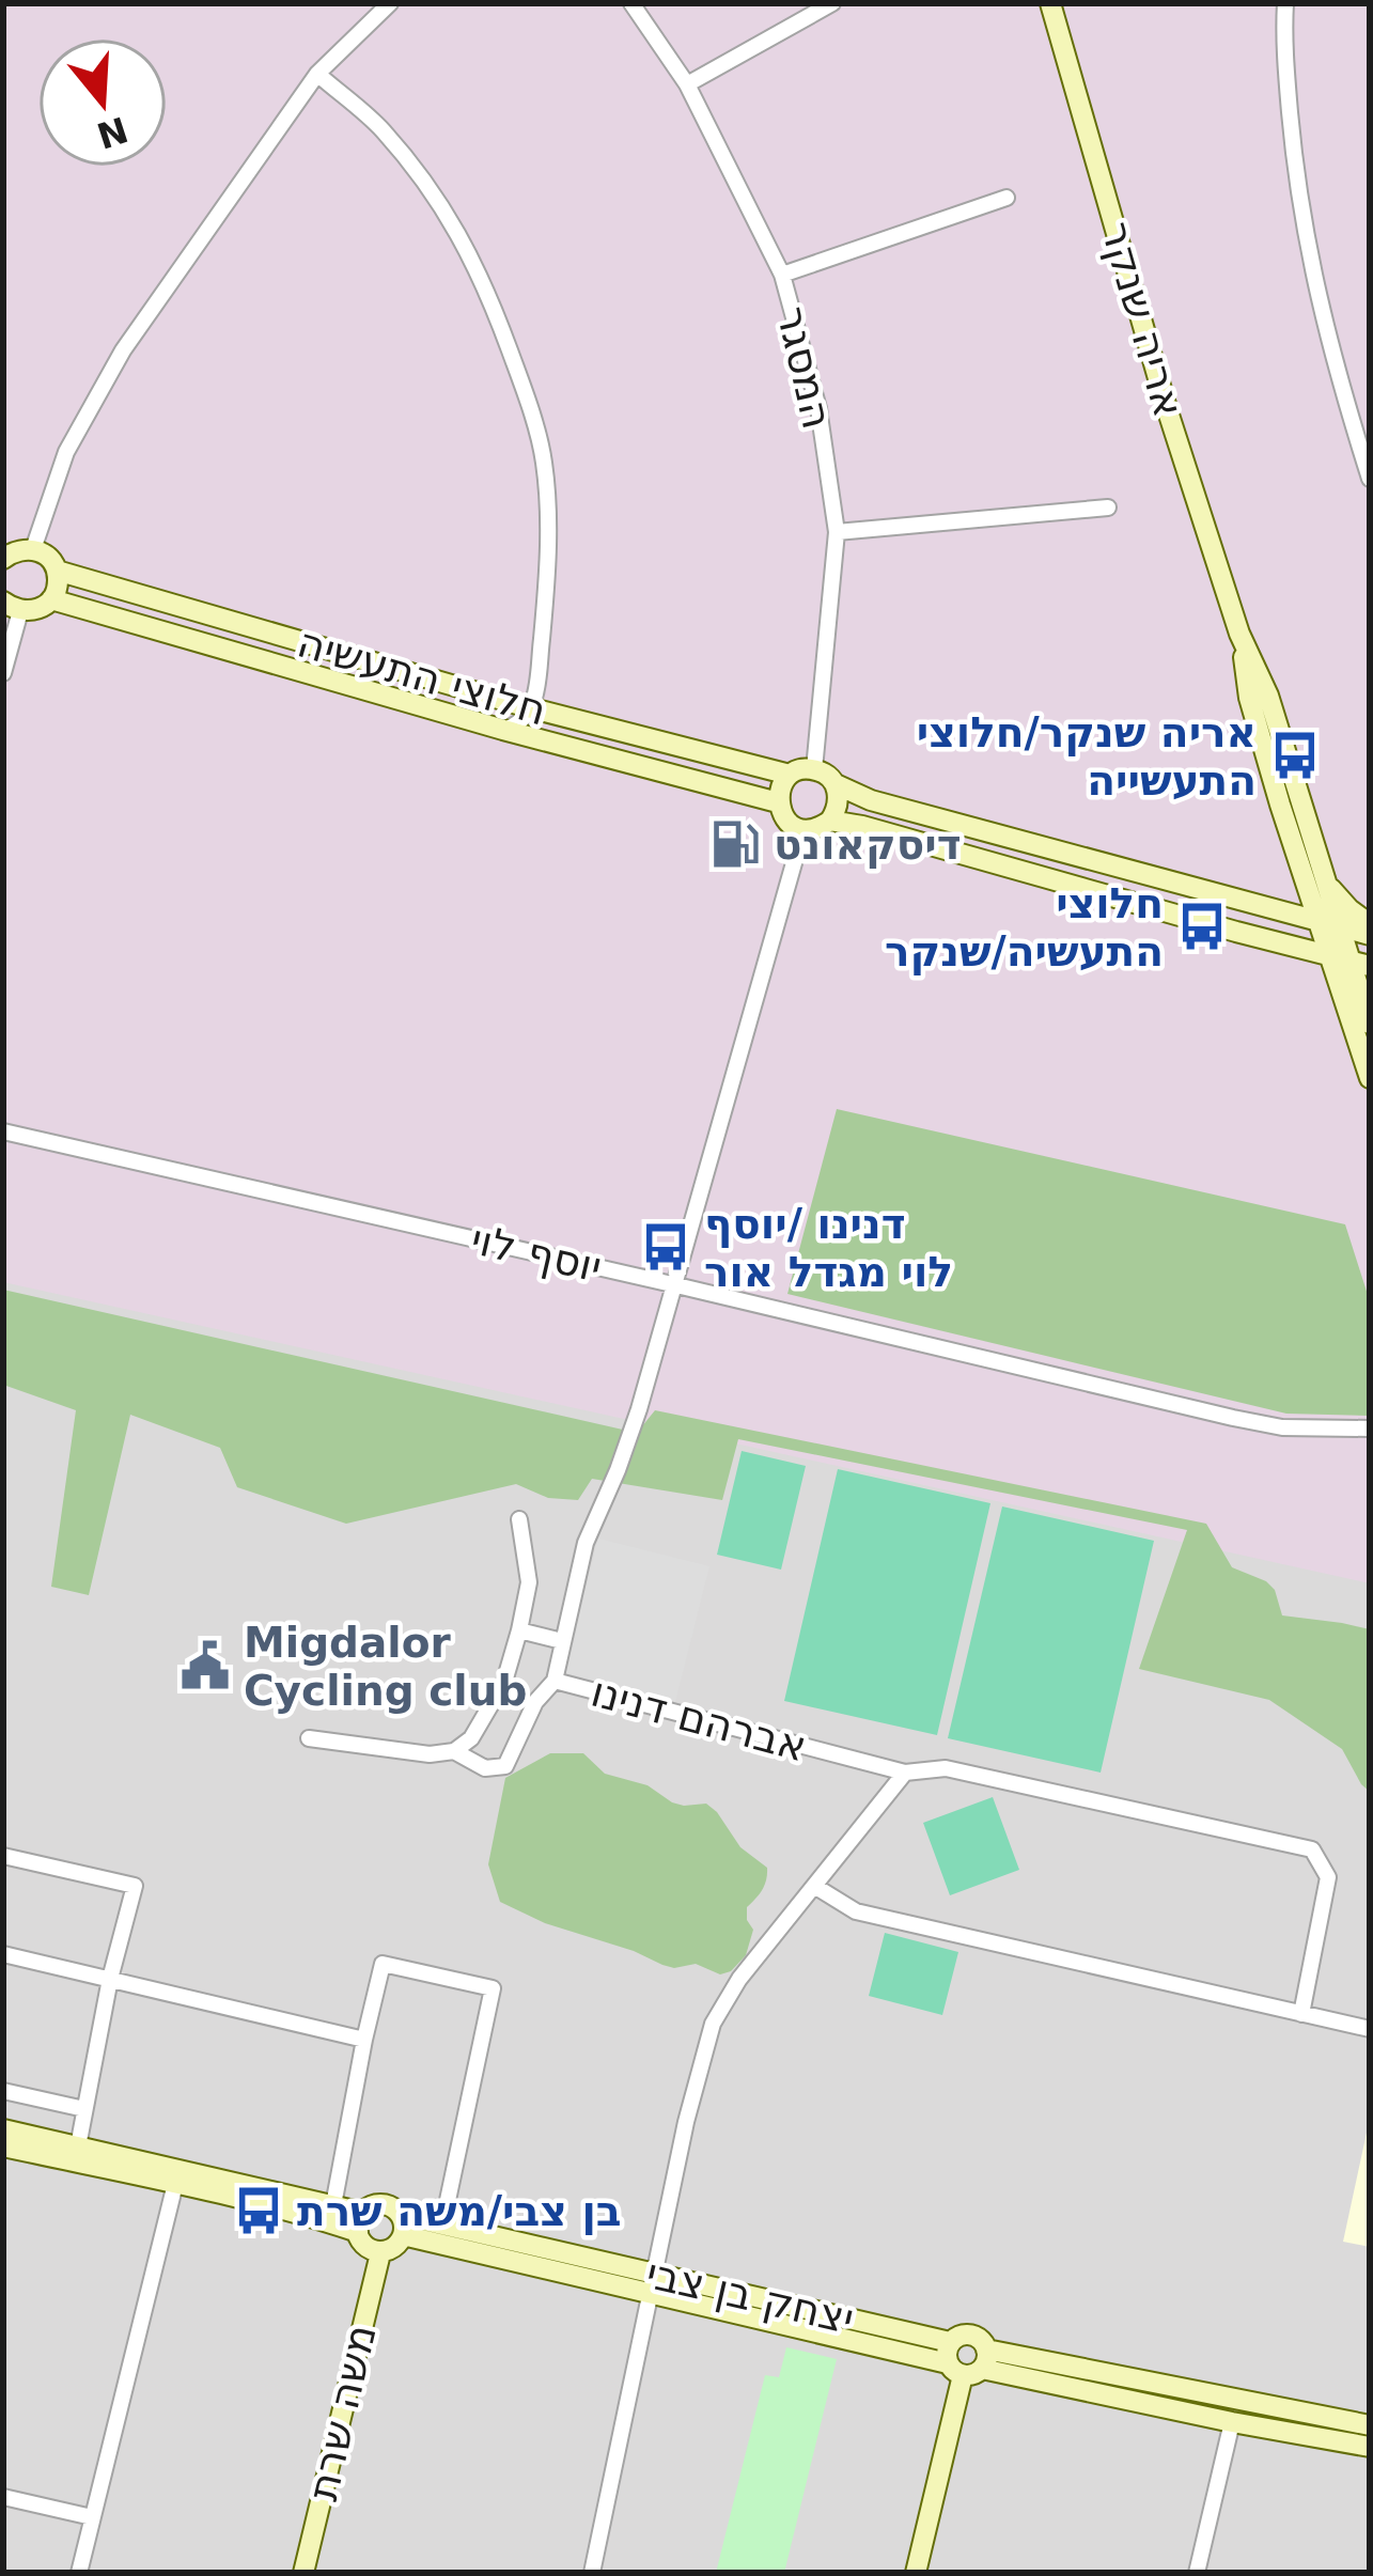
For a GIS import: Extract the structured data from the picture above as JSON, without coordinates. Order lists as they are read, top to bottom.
{
  "streets": {
    "street": [
      "אריה שנקר",
      "המסגר",
      "חלוצי התעשיה",
      "יוסף לוי",
      "אברהם דנינו",
      "יצחק בן צבי",
      "משה שרת"
    ]
  },
  "crossings": [
    ["המסגר", "חלוצי התעשיה"],
    ["המסגר", "אברהם דנינו"],
    ["חלוצי התעשיה", "אברהם דנינו"],
    ["יוסף לוי", "אברהם דנינו"],
    ["יצחק בן צבי", "משה שרת"]
  ],
  "places": {
    "bus stop": [
      "אריה שנקר/חלוצי התעשייה",
      "חלוצי התעשיה/שנקר",
      "דנינו /יוסף לוי מגדל אור",
      "בן צבי/משה שרת"
    ],
    "fuel station": ["דיסקאונט"],
    "public building": ["Migdalor Cycling club"]
  },
  "north": "bottom"
}
